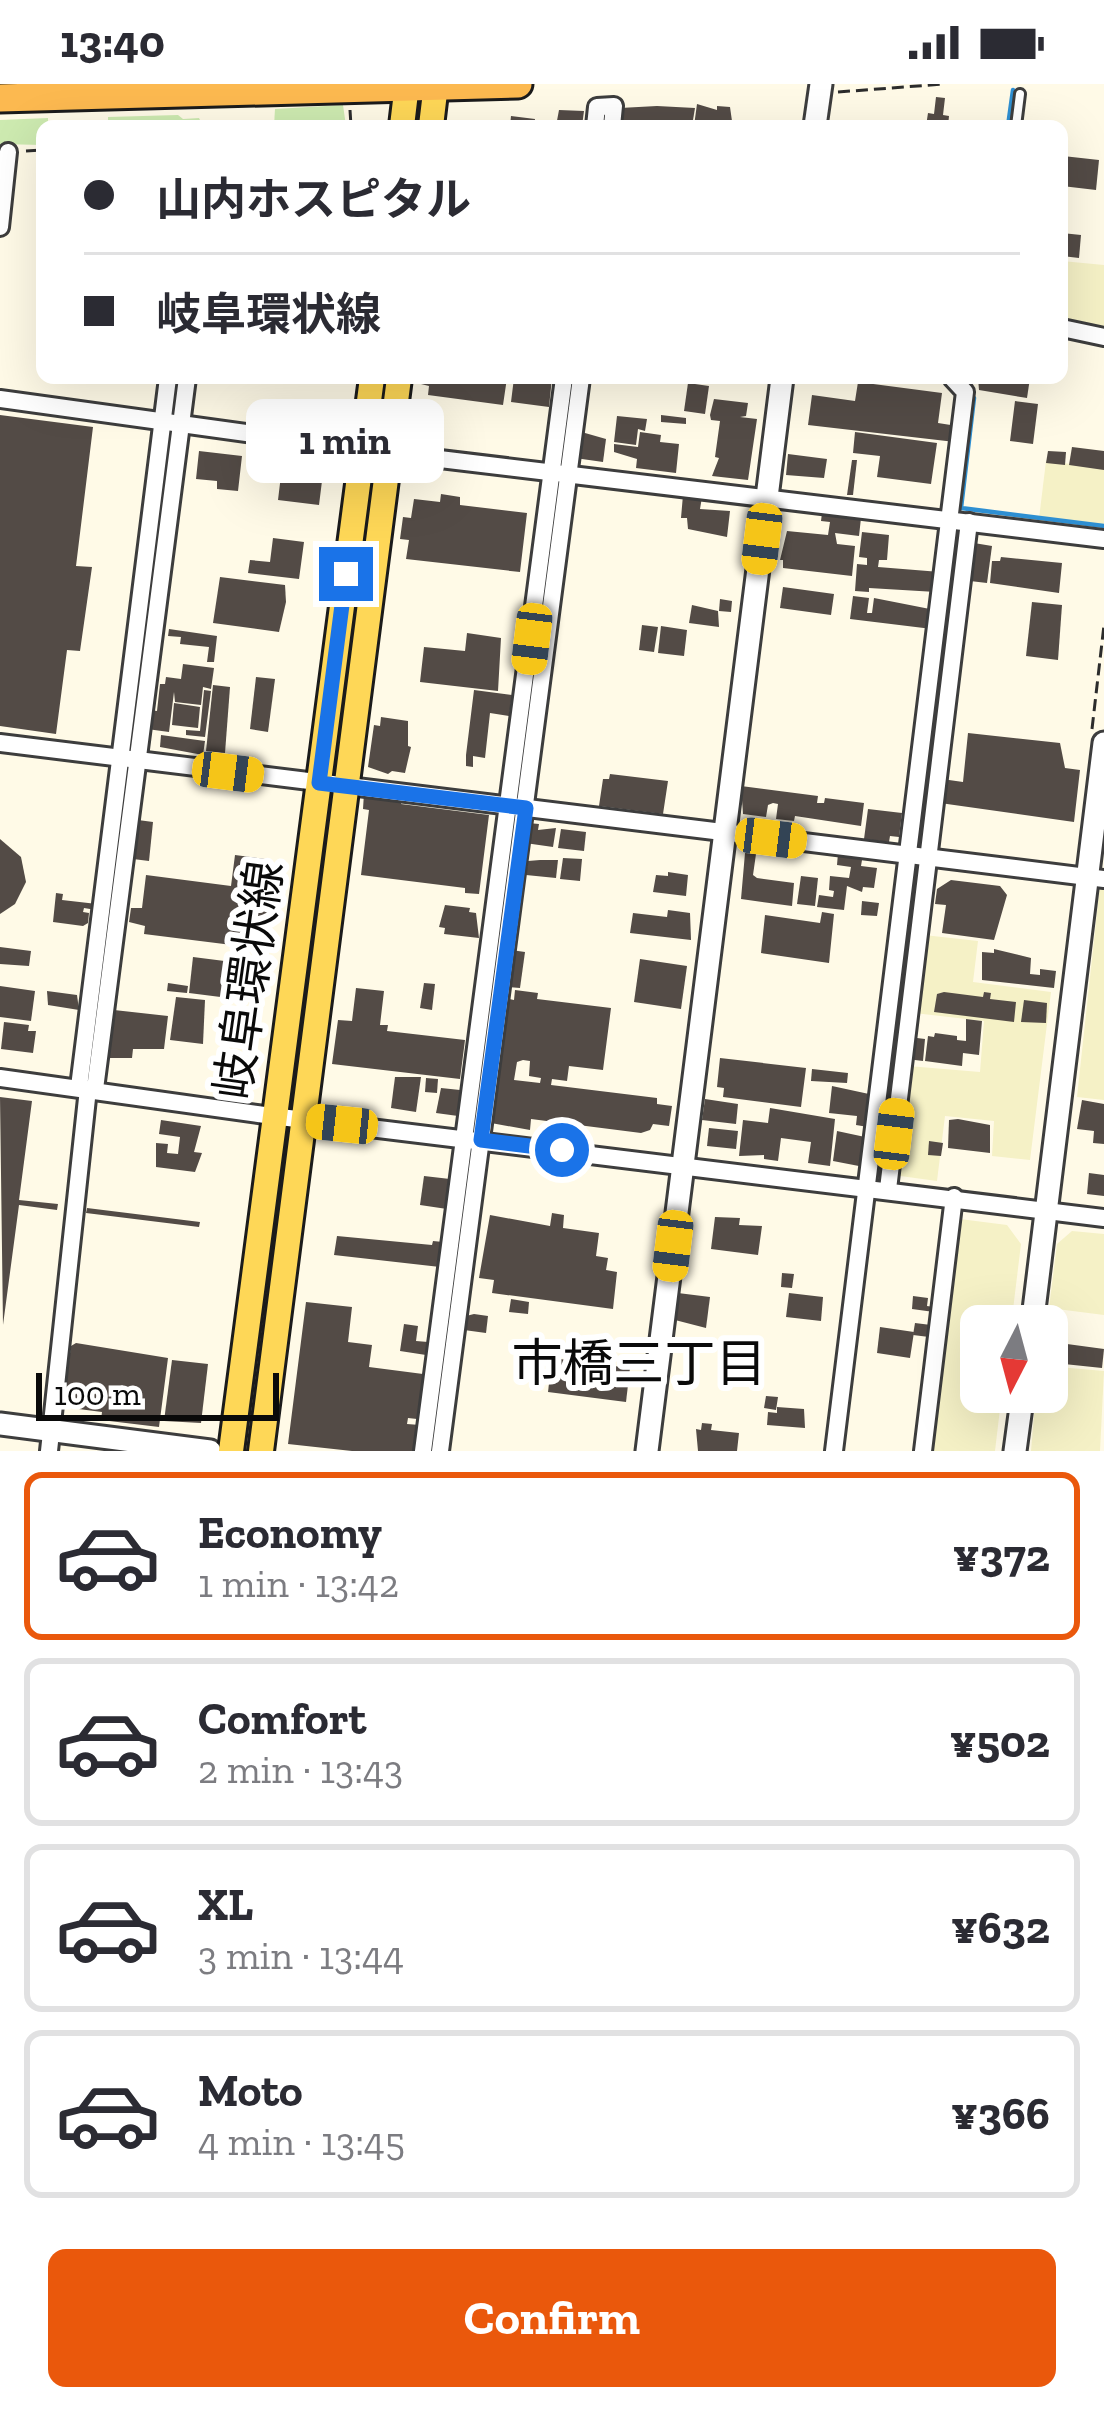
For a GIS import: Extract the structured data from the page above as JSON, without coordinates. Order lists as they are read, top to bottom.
{
  "streets": {
    "main road": ["岐阜環状線"]
  },
  "districts": ["市橋三丁目"],
  "scale_bar": "100 m",
  "north": "bottom",
  "page": {
    "status": "13:40",
    "banner": ["山内ホスピタル", "岐阜環状線"],
    "bubble": "1 min",
    "scale": "100 m",
    "list": [
      {
        "name": "Economy",
        "note": "1 min · 13:42",
        "value": "¥372"
      },
      {
        "name": "Comfort",
        "note": "2 min · 13:43",
        "value": "¥502"
      },
      {
        "name": "XL",
        "note": "3 min · 13:44",
        "value": "¥632"
      },
      {
        "name": "Moto",
        "note": "4 min · 13:45",
        "value": "¥366"
      }
    ],
    "buttons": "Confirm"
  }
}
